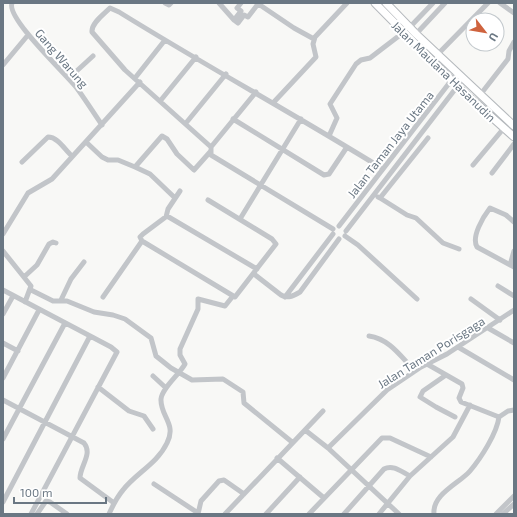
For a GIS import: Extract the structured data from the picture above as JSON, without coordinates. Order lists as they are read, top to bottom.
{
  "streets": {
    "street": [
      "Gang Warung",
      "Jalan Maulana Hasanudin",
      "Jalan Taman Jaya Utama",
      "Jalan Taman Porisgaga"
    ]
  },
  "crossings": [
    ["Jalan Maulana Hasanudin", "Jalan Taman Jaya Utama"]
  ],
  "scale_bar": "100 m",
  "north": "bottom right"
}
